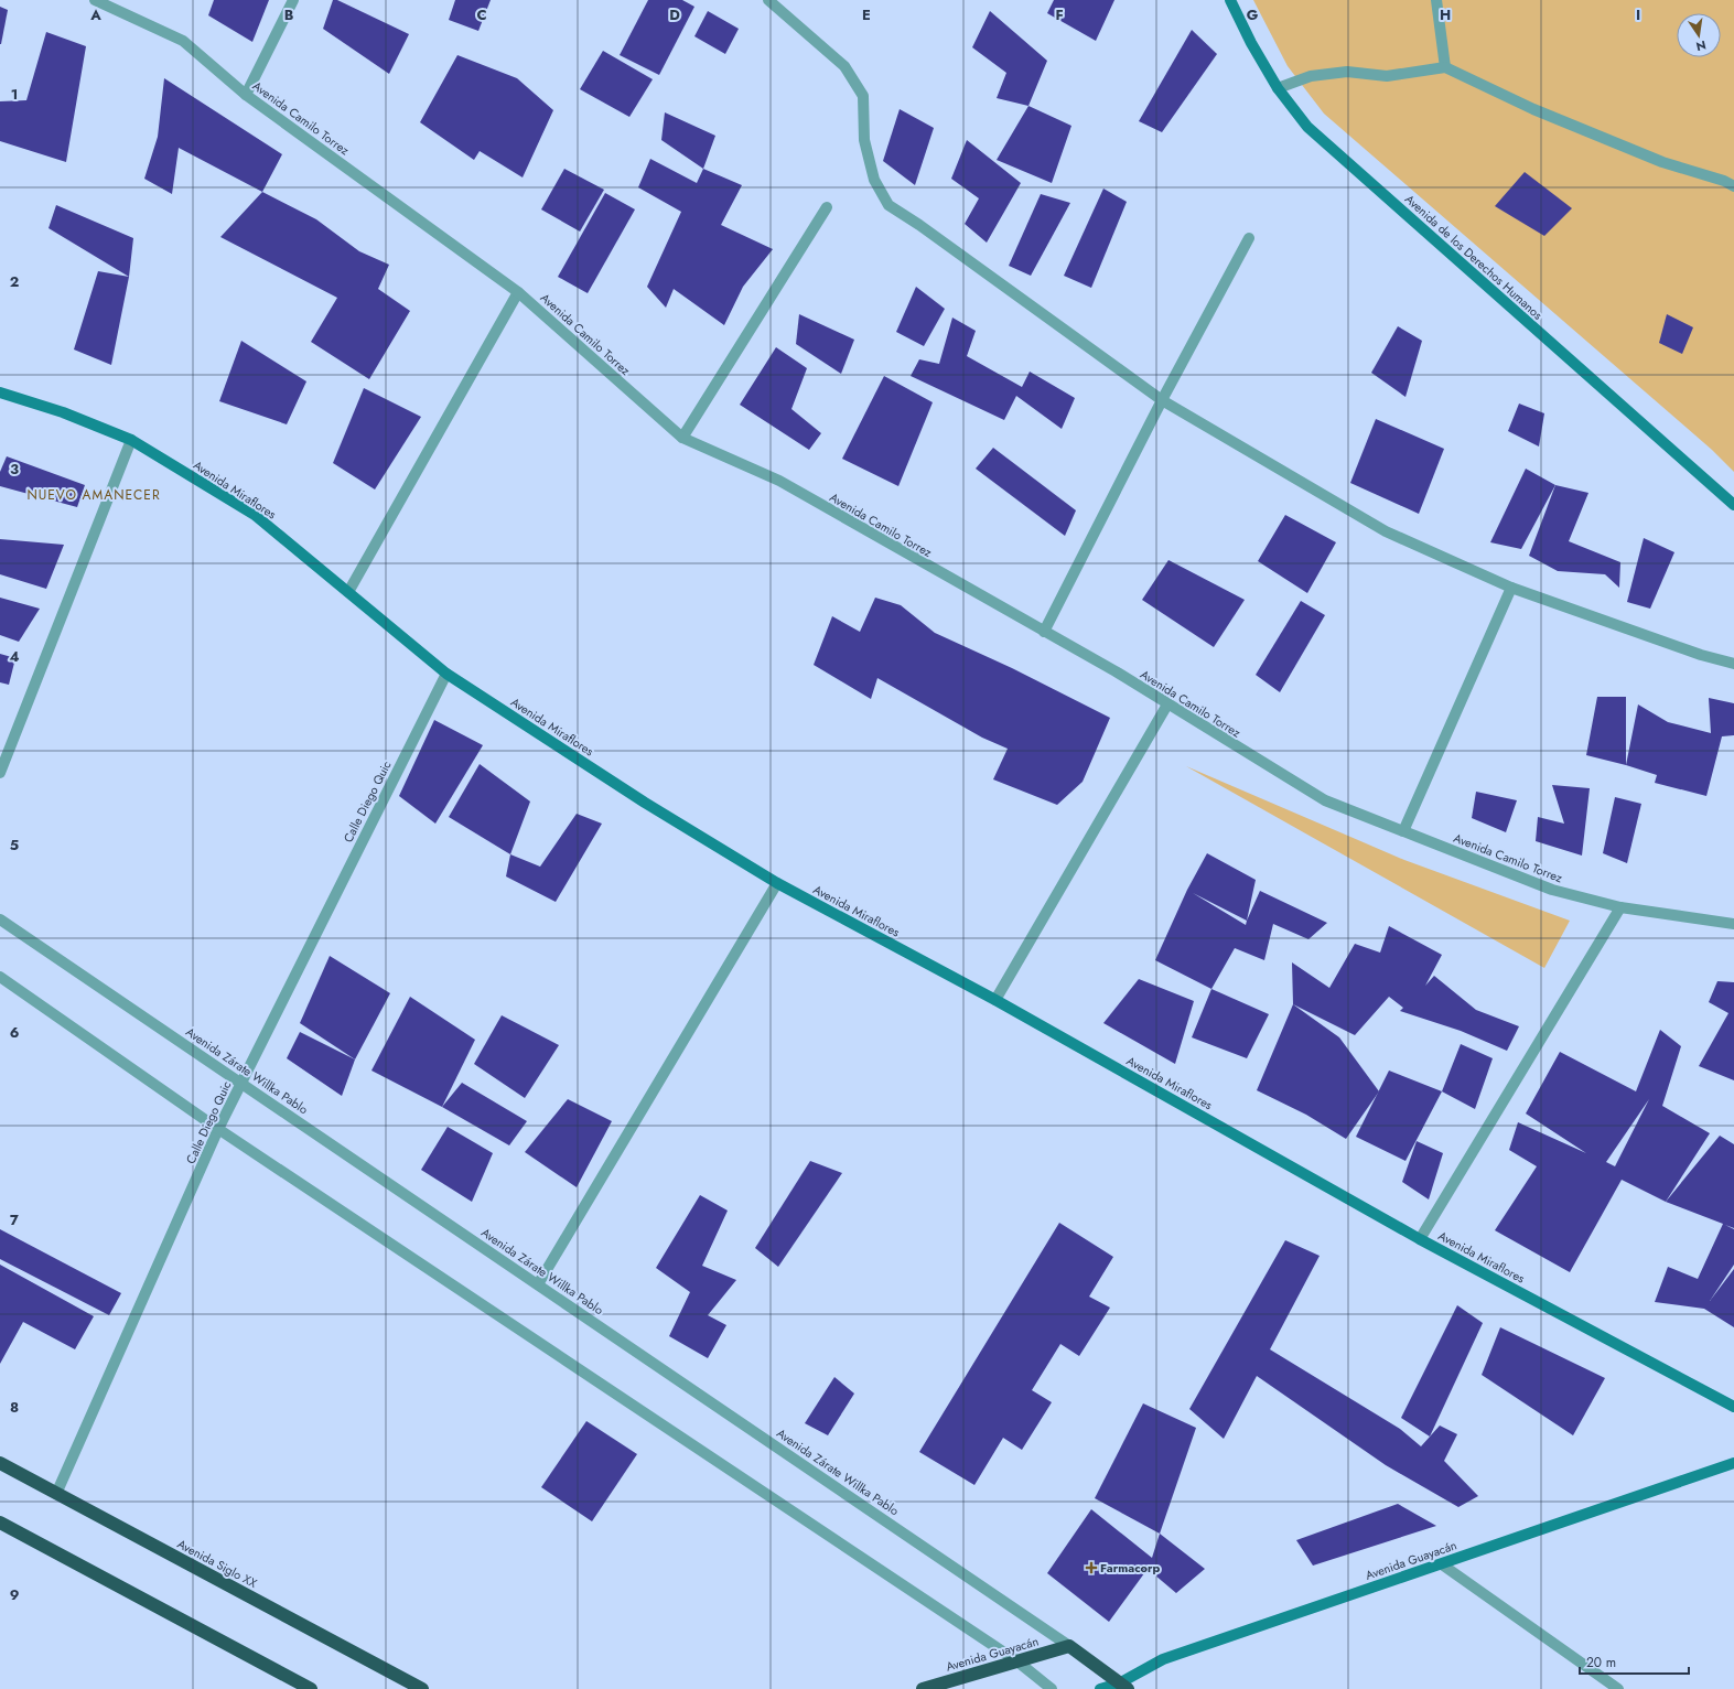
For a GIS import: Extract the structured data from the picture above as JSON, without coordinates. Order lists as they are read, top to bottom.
{
  "streets": {
    "highway": ["Avenida Guayacán", "Avenida Siglo XX"],
    "street": [
      "Avenida Camilo Torrez",
      "Avenida de los Derechos Humanos",
      "Avenida Miraflores",
      "Calle Diego Quic",
      "Avenida Zárate Willka Pablo"
    ]
  },
  "crossings": [
    ["Avenida Miraflores", "Calle Diego Quic"],
    ["Calle Diego Quic", "Avenida Zárate Willka Pablo"],
    ["Calle Diego Quic", "Avenida Siglo XX"],
    ["Avenida Zárate Willka Pablo", "Avenida Guayacán"]
  ],
  "districts": ["NUEVO AMANECER"],
  "places": {
    "health": ["Farmacorp"]
  },
  "scale_bar": "20 m",
  "north": "bottom",
  "grid": {
    "columns": [
      "A",
      "B",
      "C",
      "D",
      "E",
      "F",
      "G",
      "H",
      "I"
    ],
    "rows": [
      "1",
      "2",
      "3",
      "4",
      "5",
      "6",
      "7",
      "8",
      "9"
    ]
  }
}
